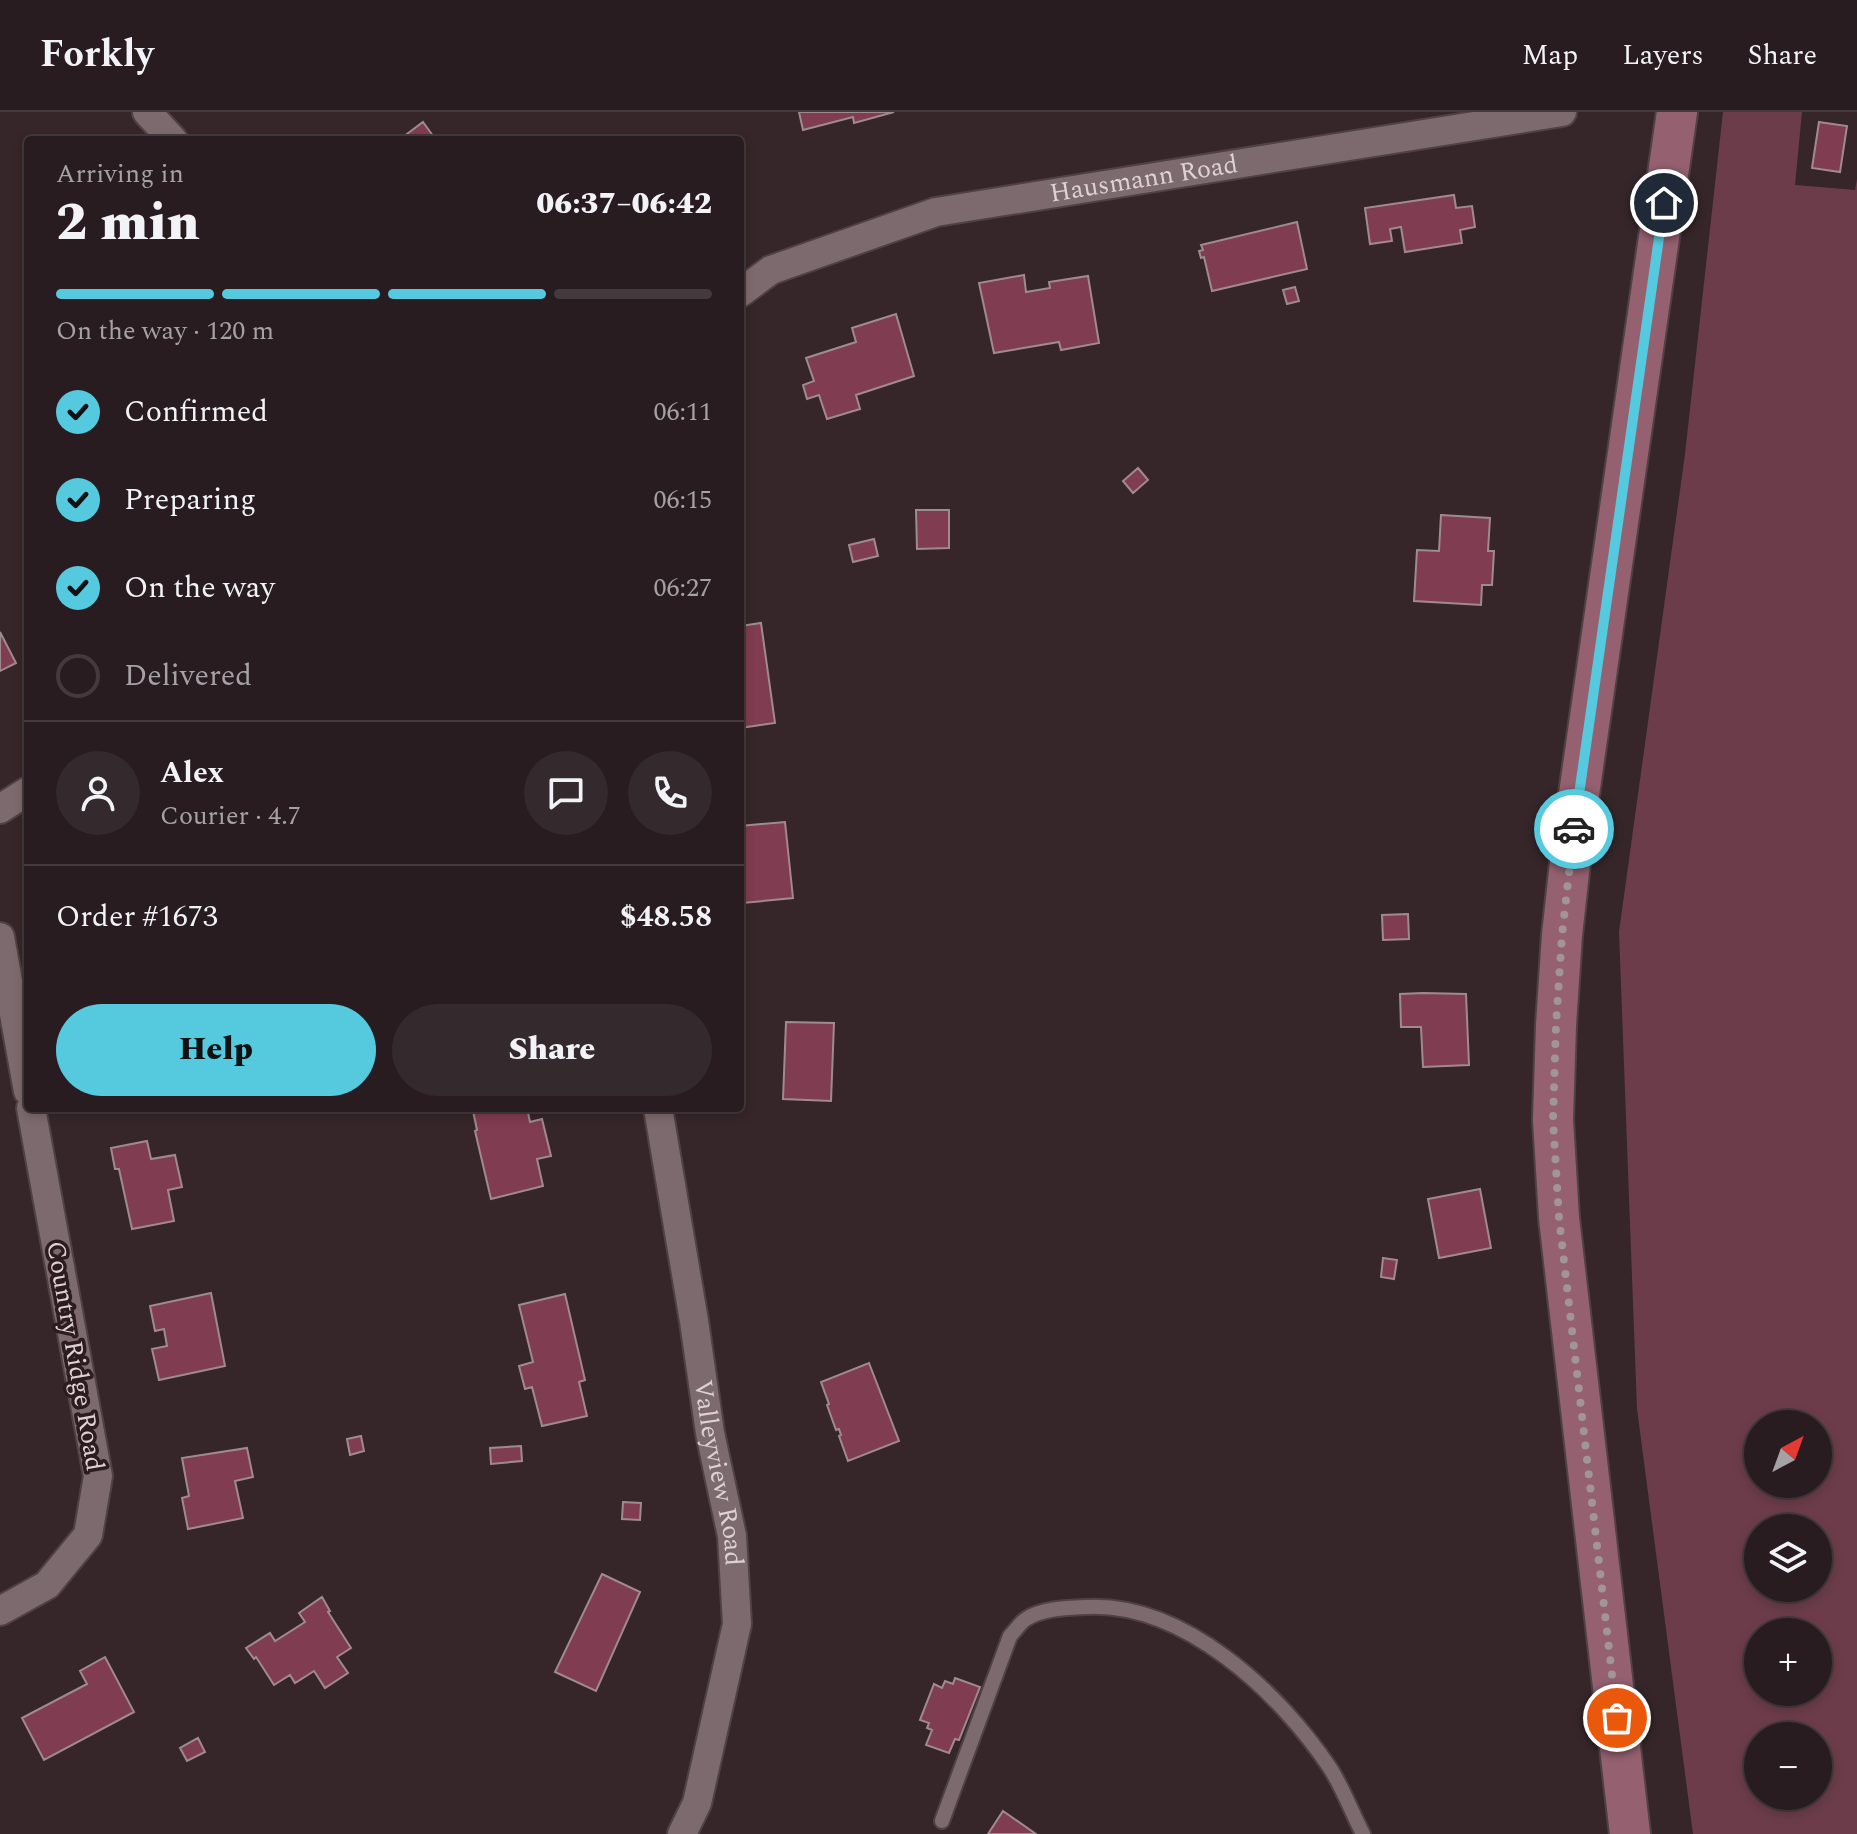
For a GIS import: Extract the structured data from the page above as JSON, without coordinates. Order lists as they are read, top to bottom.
{
  "streets": {
    "street": ["Hausmann Road", "Country Ridge Road", "Valleyview Road"]
  },
  "north": "top right",
  "page": {
    "header": "Forkly",
    "nav": ["Map", "Layers", "Share"],
    "heading": ["2 min", "Arriving in", "06:37–06:42"],
    "panel": [
      "Alex",
      "Courier · 4.7",
      "Order #1673",
      "$48.58"
    ],
    "bar": "On the way · 120 m",
    "list": [
      ["Confirmed", "06:11"],
      ["Preparing", "06:15"],
      ["On the way", "06:27"],
      "Delivered"
    ],
    "buttons": ["Help", "Share"],
    "map_buttons": ["+", "−"]
  }
}
